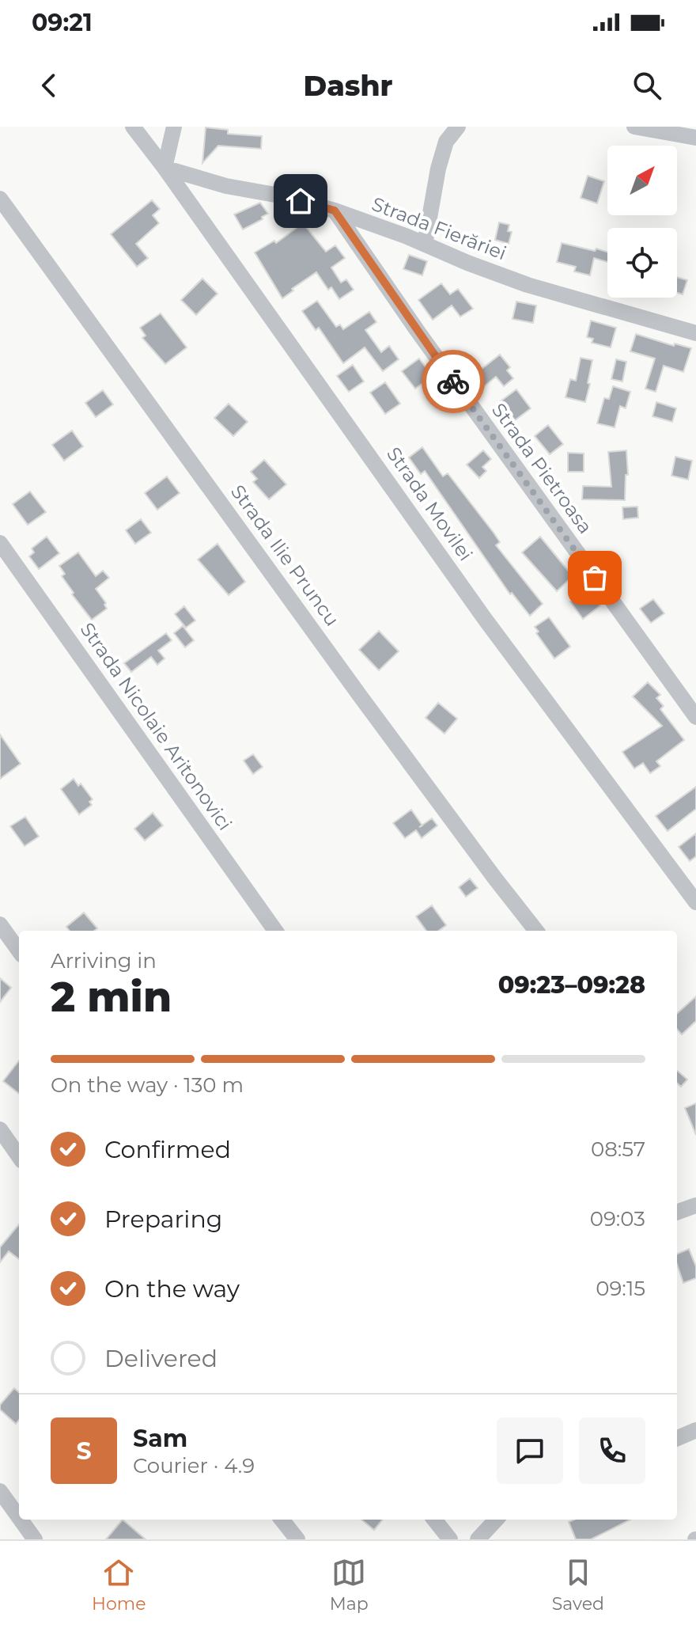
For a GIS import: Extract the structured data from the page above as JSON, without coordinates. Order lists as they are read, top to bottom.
{
  "streets": {
    "street": [
      "Strada Fierăriei",
      "Strada Pietroasa",
      "Strada Movilei",
      "Strada Ilie Pruncu",
      "Strada Nicolaie Aritonovici"
    ]
  },
  "crossings": [
    ["Strada Fierăriei", "Strada Pietroasa"],
    ["Strada Fierăriei", "Strada Movilei"]
  ],
  "north": "top right",
  "page": {
    "status": "09:21",
    "header": "Dashr",
    "heading": ["2 min", "Arriving in", "09:23–09:28"],
    "panel": ["Sam", "Courier · 4.9"],
    "bar": "On the way · 130 m",
    "list": [
      ["Confirmed", "08:57"],
      ["Preparing", "09:03"],
      ["On the way", "09:15"],
      "Delivered"
    ],
    "round": "S",
    "tabs": ["Home", "Map", "Saved"]
  }
}
